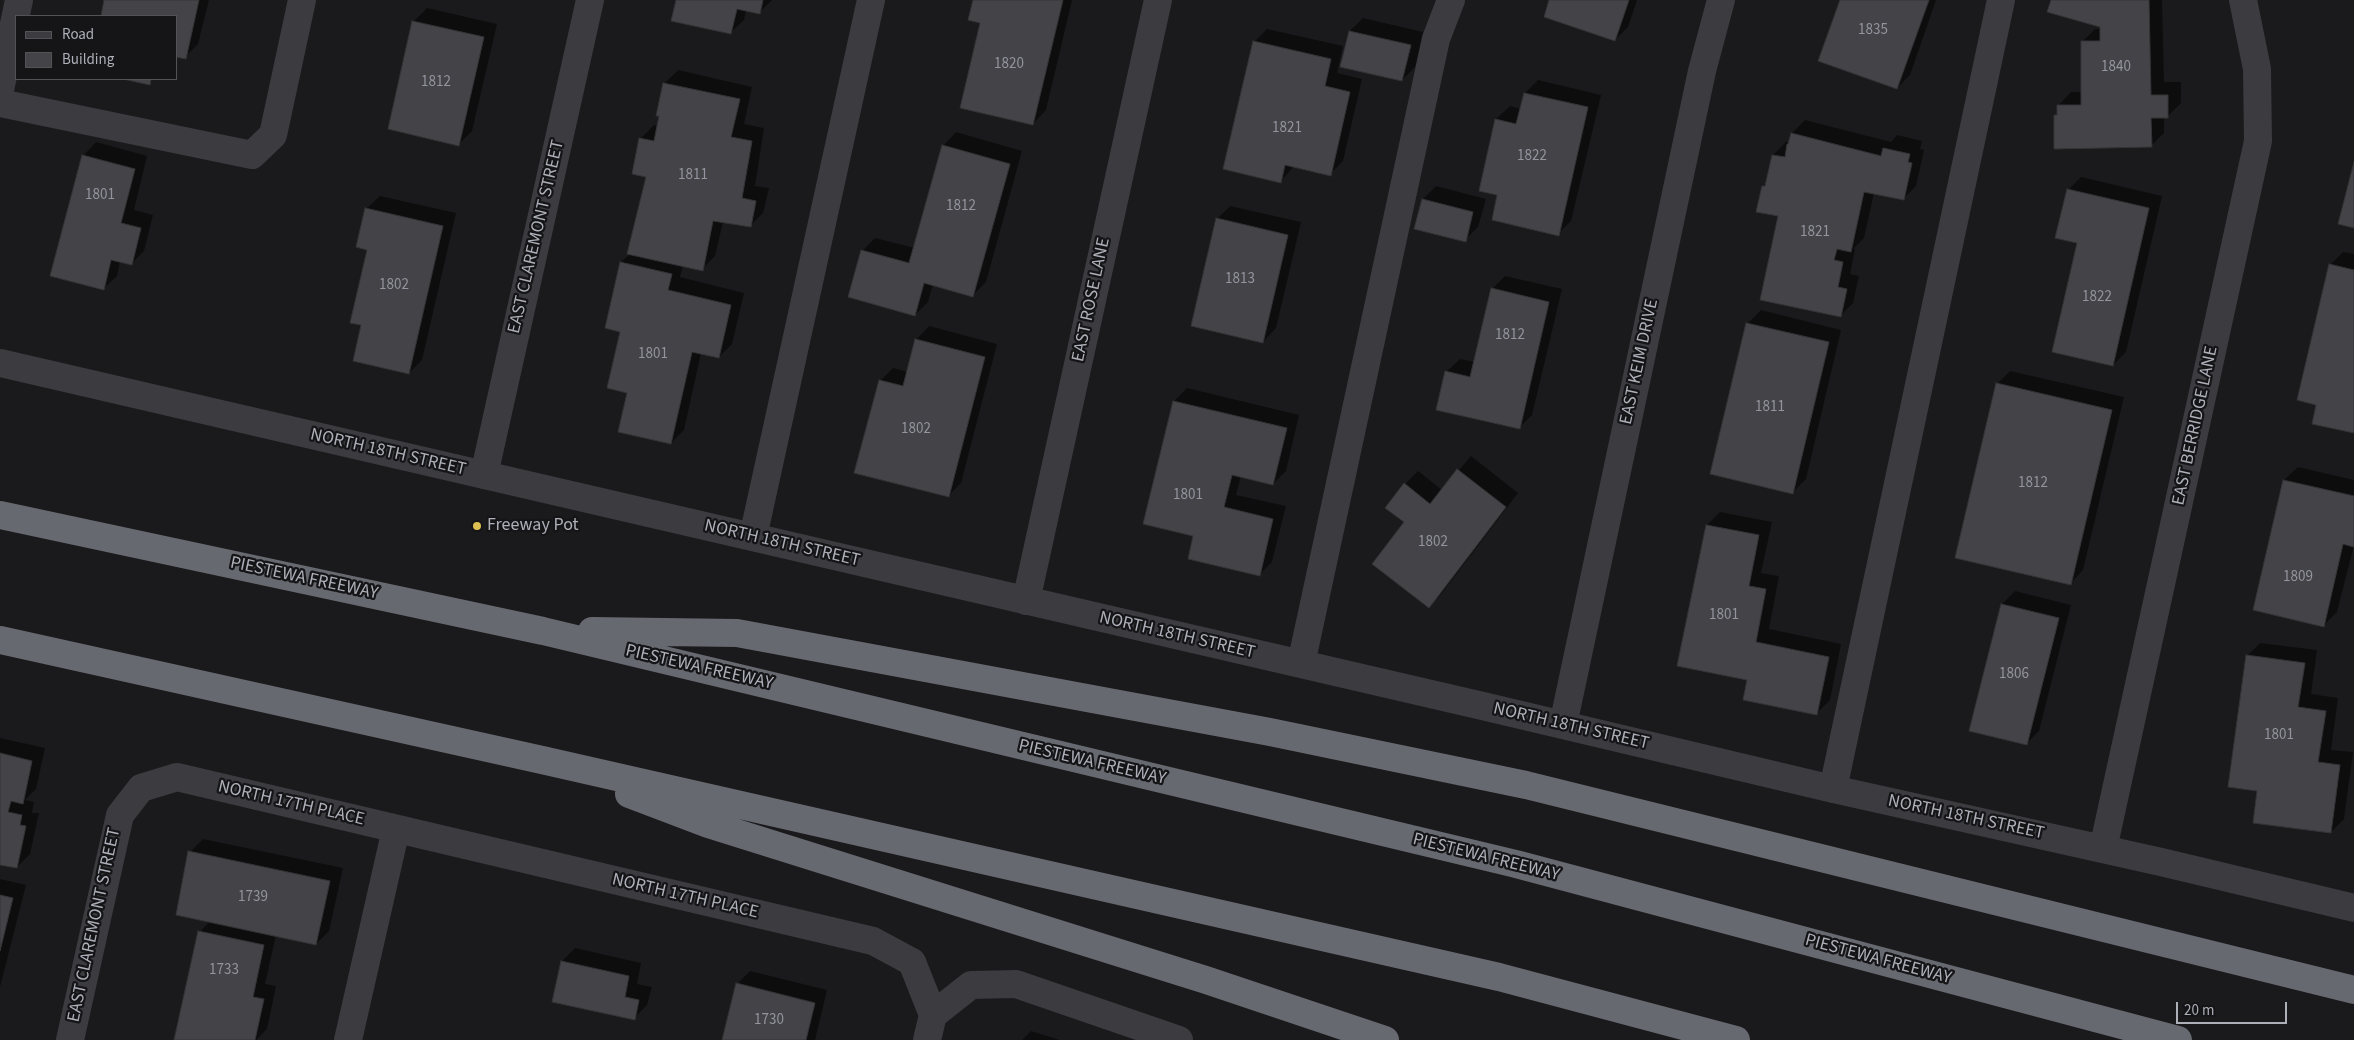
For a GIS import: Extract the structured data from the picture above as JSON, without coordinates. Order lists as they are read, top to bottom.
{
  "streets": {
    "highway": ["PIESTEWA FREEWAY"],
    "street": [
      "EAST CLAREMONT STREET",
      "EAST ROSE LANE",
      "EAST KEIM DRIVE",
      "EAST BERRIDGE LANE",
      "NORTH 18TH STREET",
      "NORTH 17TH PLACE"
    ]
  },
  "crossings": [
    ["EAST CLAREMONT STREET", "NORTH 18TH STREET"],
    ["EAST CLAREMONT STREET", "NORTH 17TH PLACE"],
    ["EAST ROSE LANE", "NORTH 18TH STREET"],
    ["EAST KEIM DRIVE", "NORTH 18TH STREET"],
    ["EAST BERRIDGE LANE", "NORTH 18TH STREET"]
  ],
  "places": ["Freeway Pot"],
  "house_numbers": [
    "1835",
    "1820",
    "1840",
    "1812",
    "1821",
    "1822",
    "1811",
    "1801",
    "1812",
    "1821",
    "1813",
    "1802",
    "1822",
    "1812",
    "1801",
    "1811",
    "1802",
    "1812",
    "1801",
    "1802",
    "1809",
    "1801",
    "1806",
    "1801",
    "1739",
    "1733",
    "1730"
  ],
  "legend": ["Road", "Building"],
  "scale_bar": "20 m"
}
